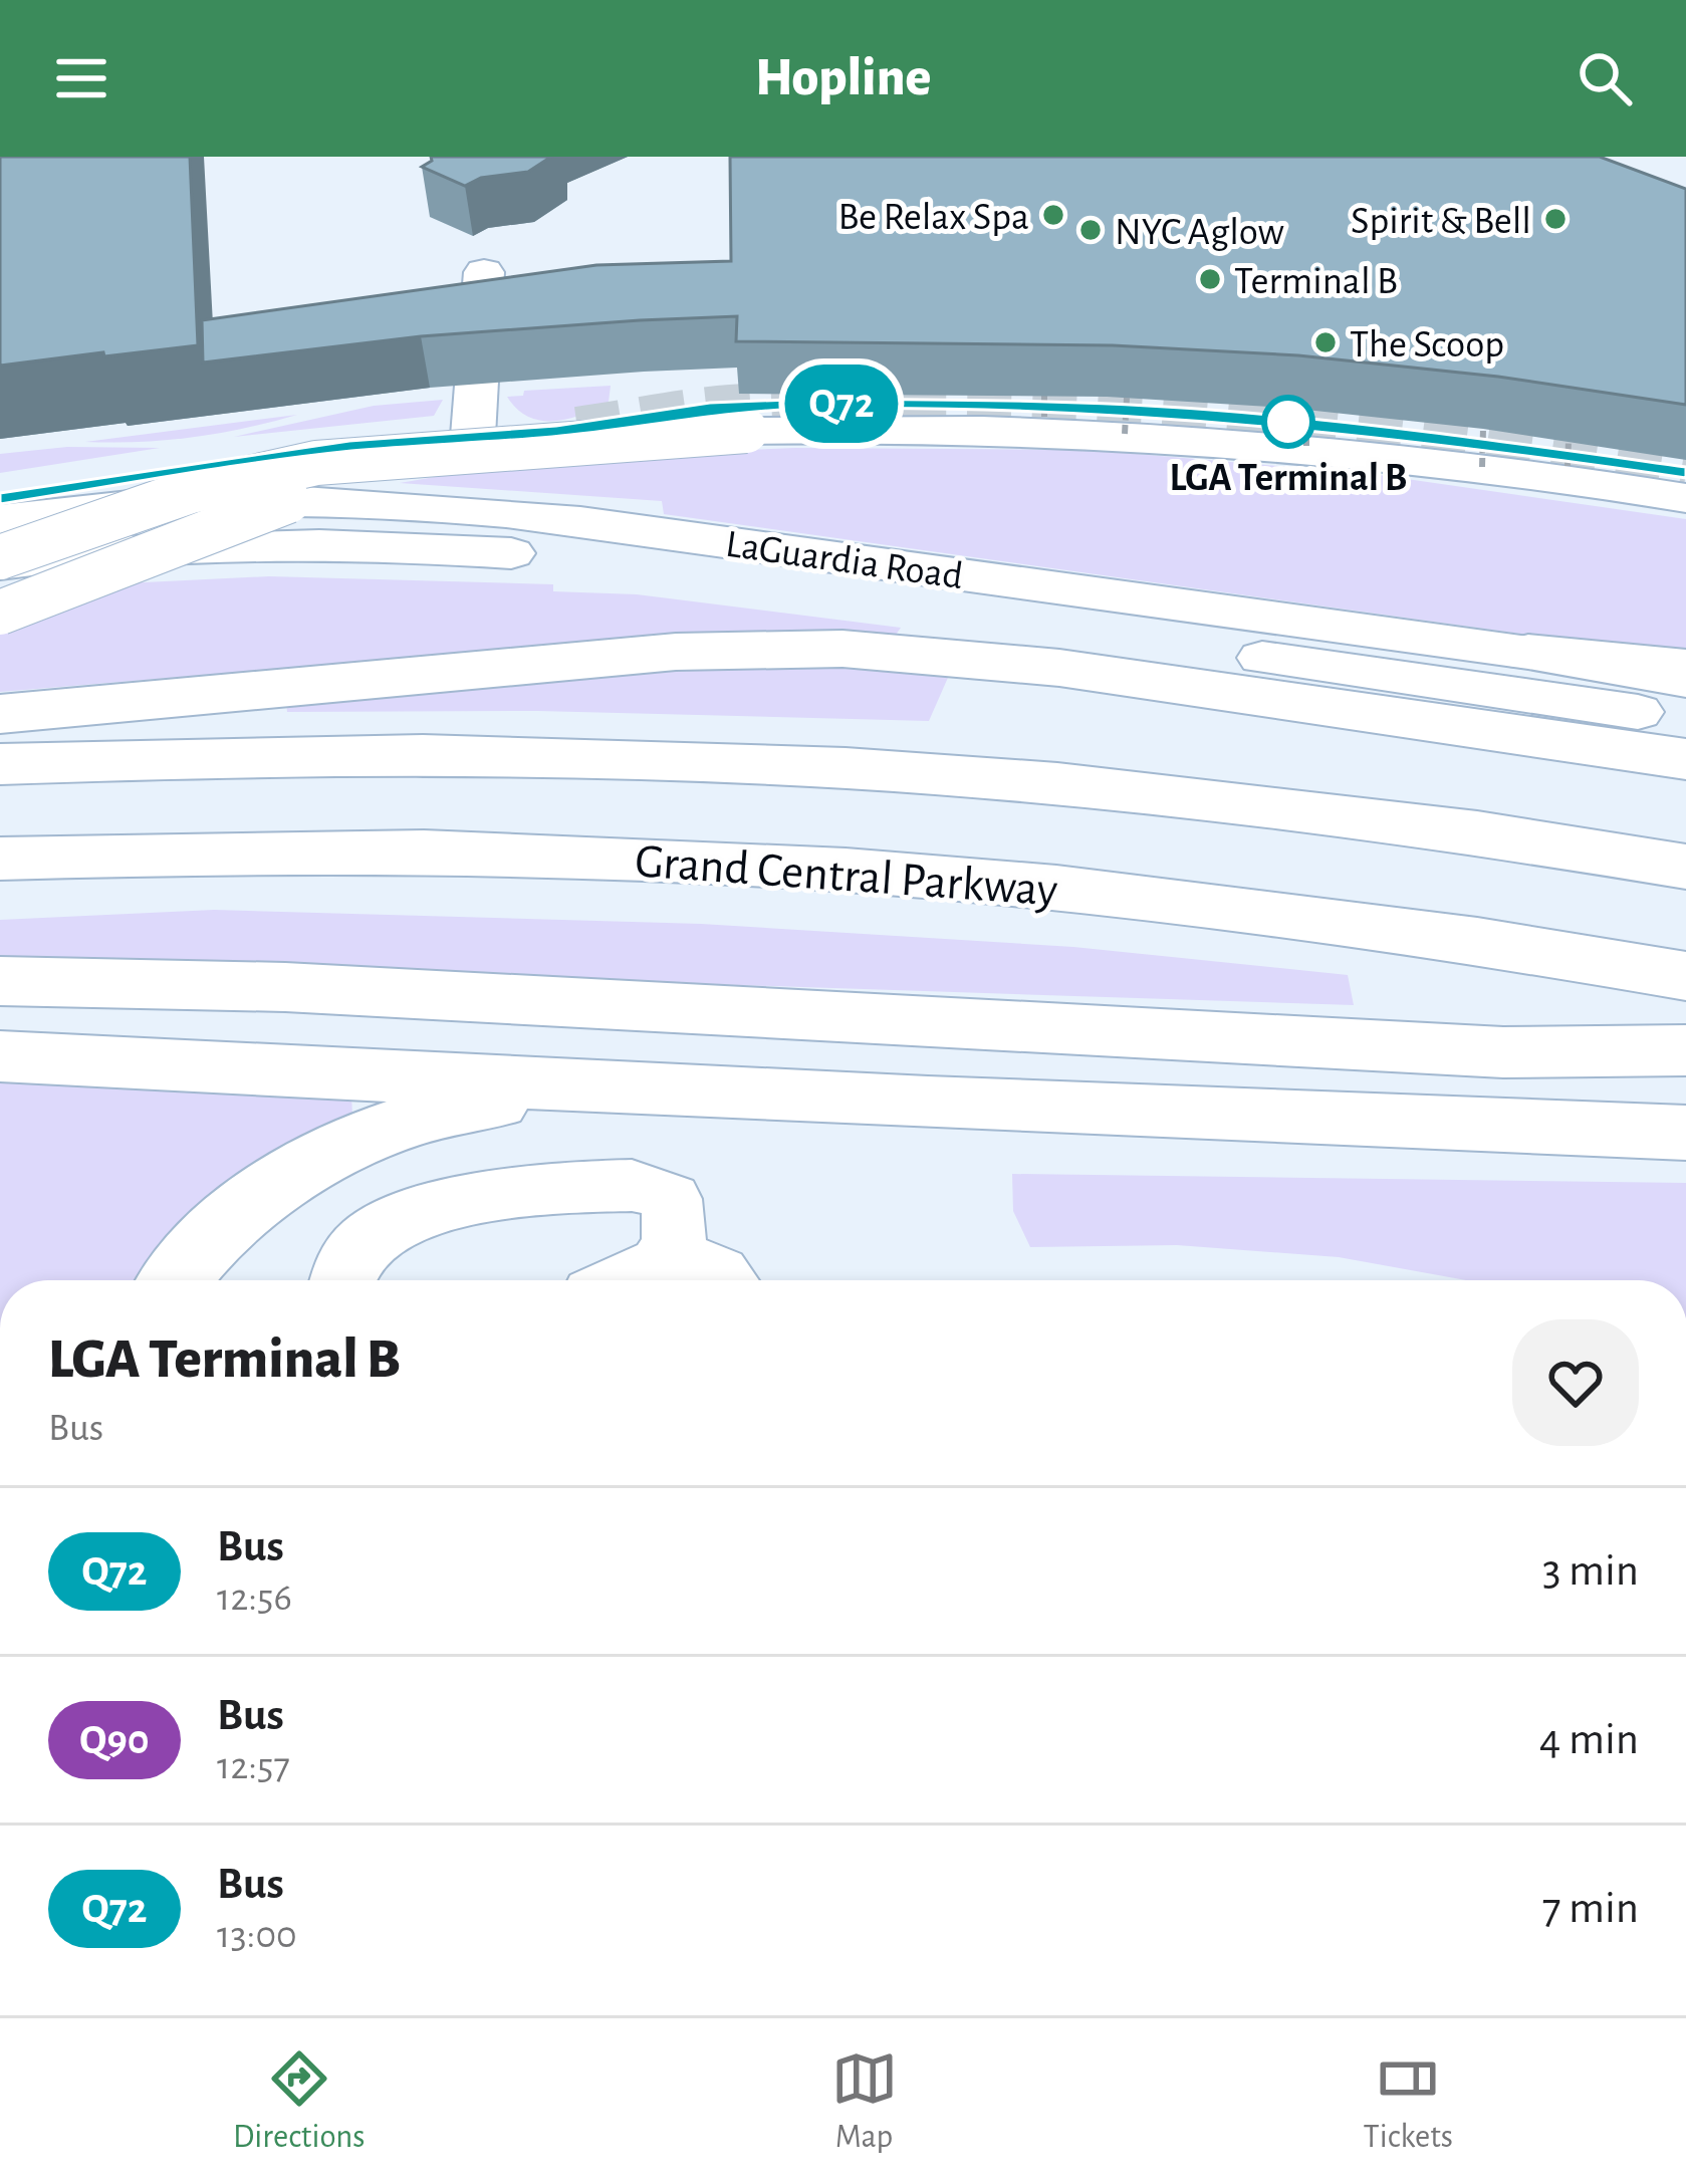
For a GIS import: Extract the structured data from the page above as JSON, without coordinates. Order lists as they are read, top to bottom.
{
  "streets": {
    "highway": ["Grand Central Parkway"],
    "street": ["LaGuardia Road"]
  },
  "places": [
    "Be Relax Spa",
    "Spirit & Bell",
    "NYC Aglow",
    "Terminal B",
    "The Scoop",
    "LGA Terminal B"
  ],
  "lines": ["bus line Q72"],
  "page": {
    "header": "Hopline",
    "on_map": "Q72",
    "heading": ["LGA Terminal B", "Bus"],
    "list": [
      {
        "mark": "Q72",
        "name": "Bus",
        "note": "12:56",
        "value": "3 min"
      },
      {
        "mark": "Q90",
        "name": "Bus",
        "note": "12:57",
        "value": "4 min"
      },
      {
        "mark": "Q72",
        "name": "Bus",
        "note": "13:00",
        "value": "7 min"
      }
    ],
    "tabs": ["Directions", "Map", "Tickets"]
  }
}
